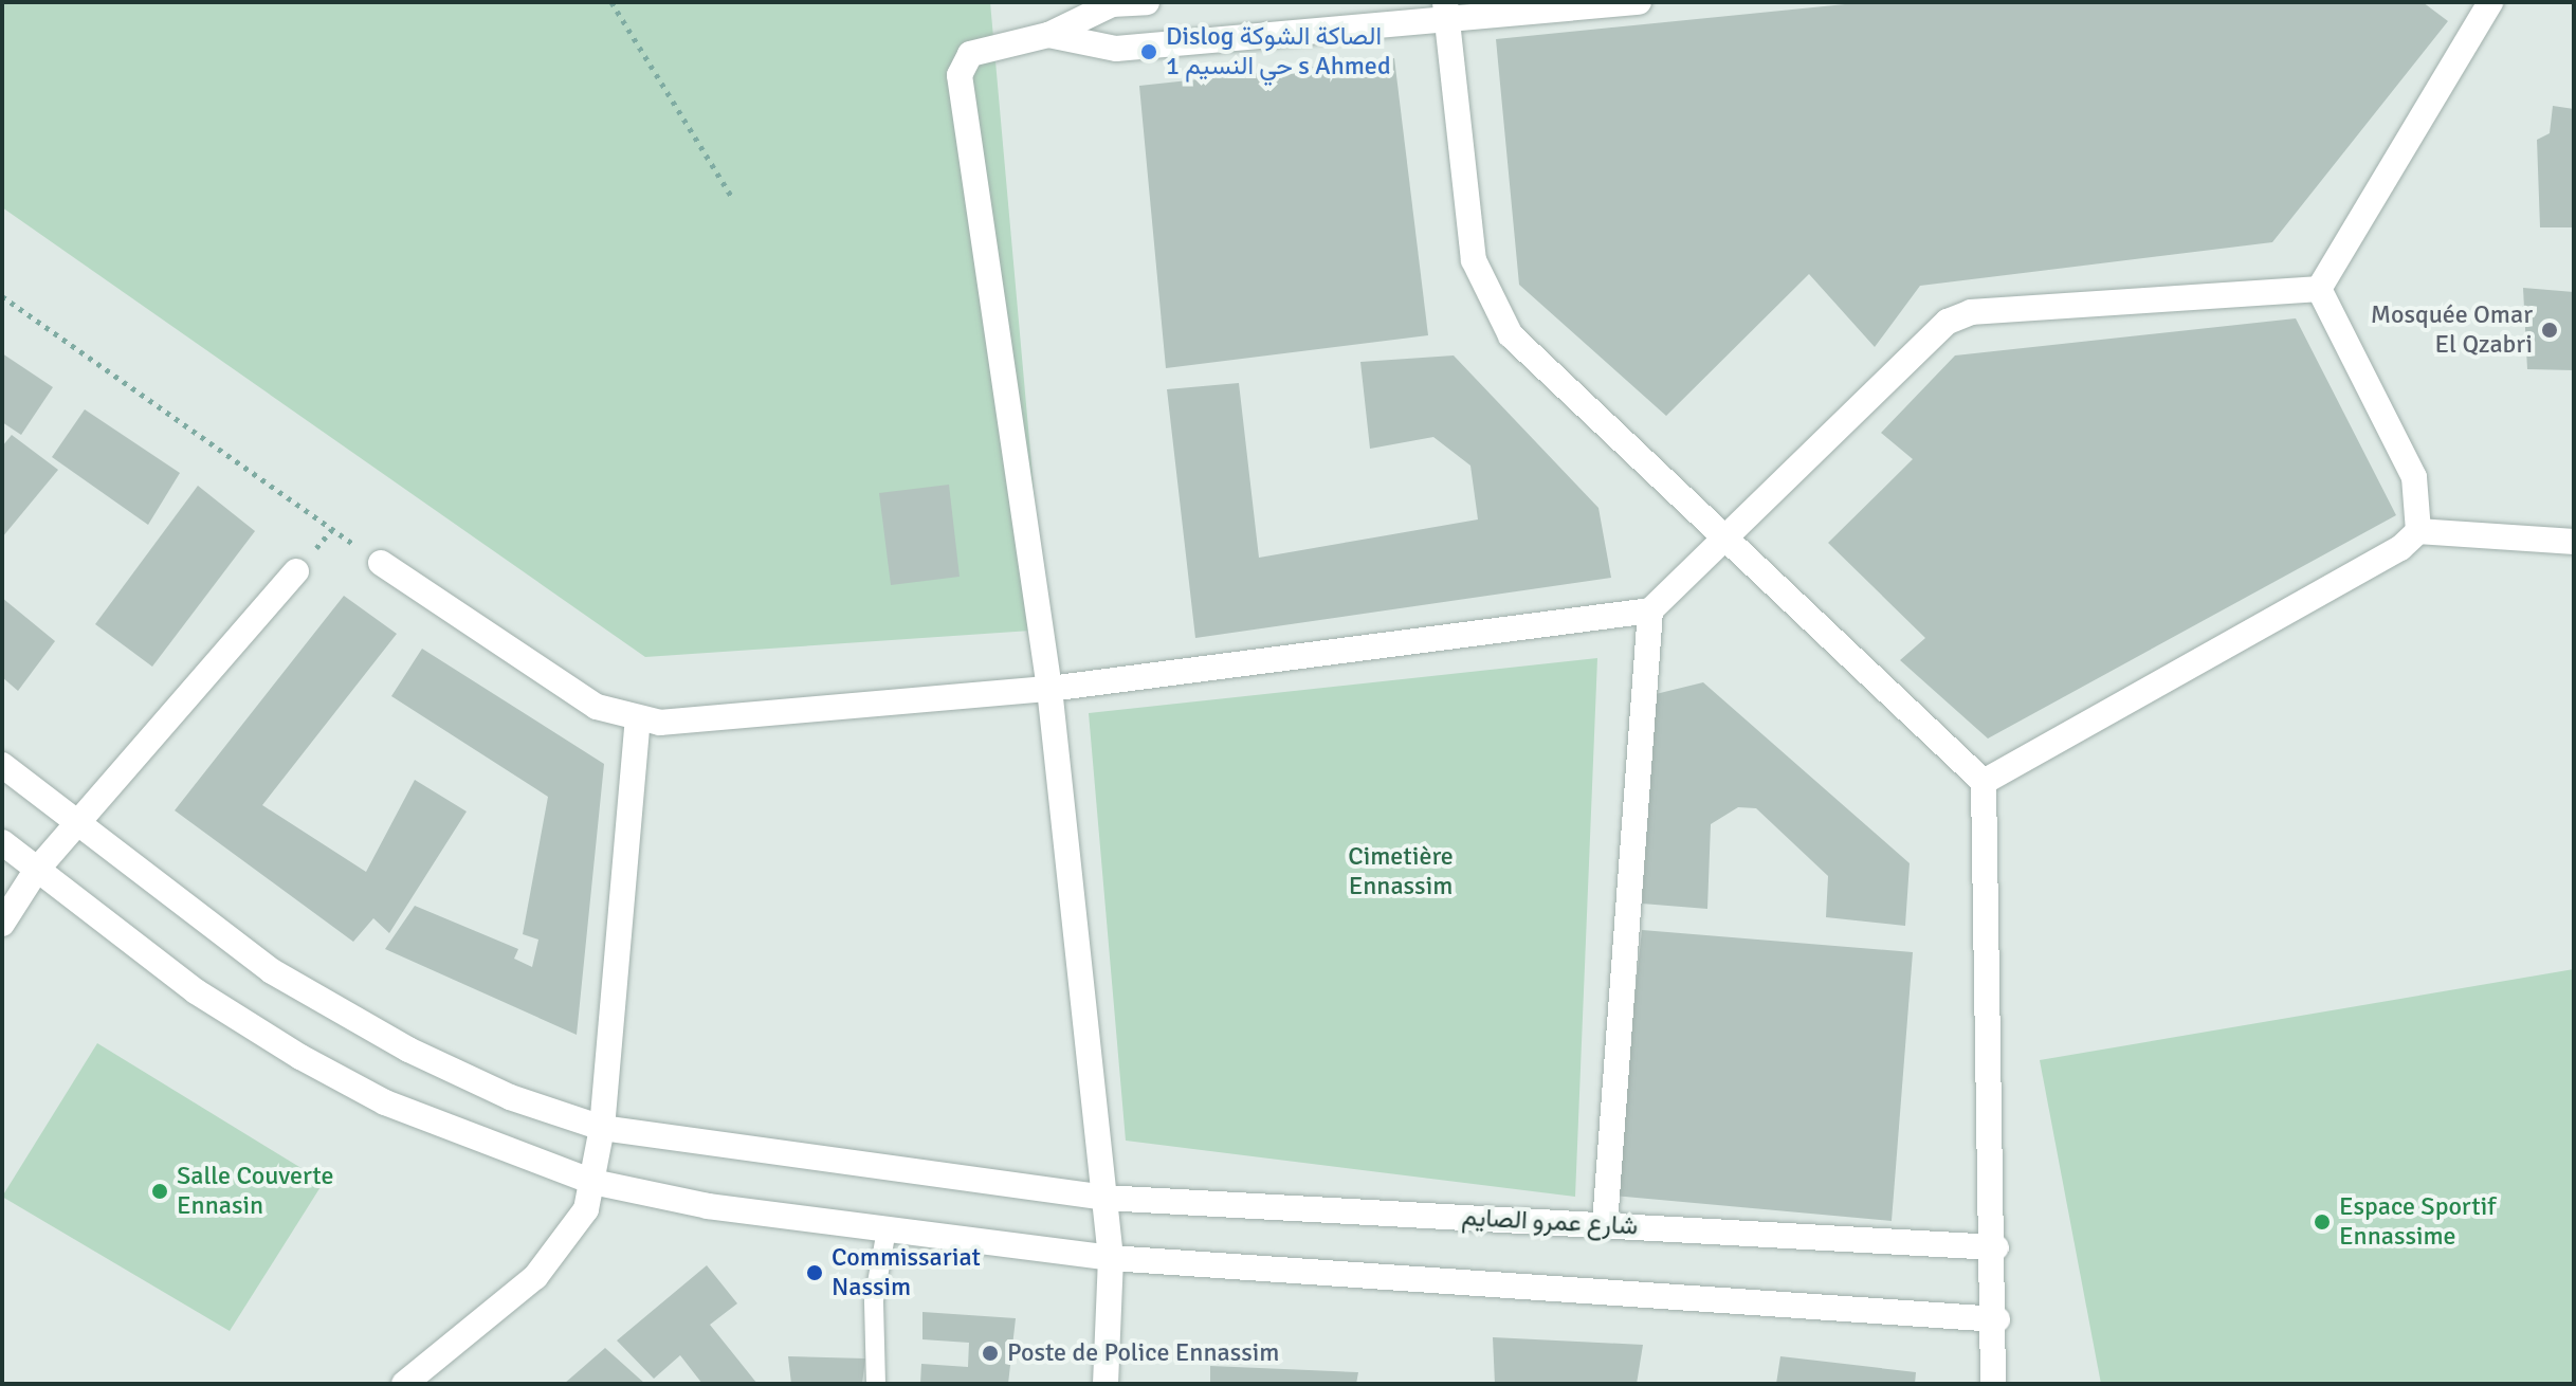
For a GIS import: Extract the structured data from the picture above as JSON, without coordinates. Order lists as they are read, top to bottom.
{
  "streets": {
    "street": ["شارع عمرو الصايم"]
  },
  "parks": ["Cimetière Ennassim"],
  "places": [
    "Dislog الصاكة الشوكة حي النسيم 1 s Ahmed",
    "Mosquée Omar El Qzabri",
    "Salle Couverte Ennasin",
    "Espace Sportif Ennassime",
    "Commissariat Nassim",
    "Poste de Police Ennassim"
  ]
}
